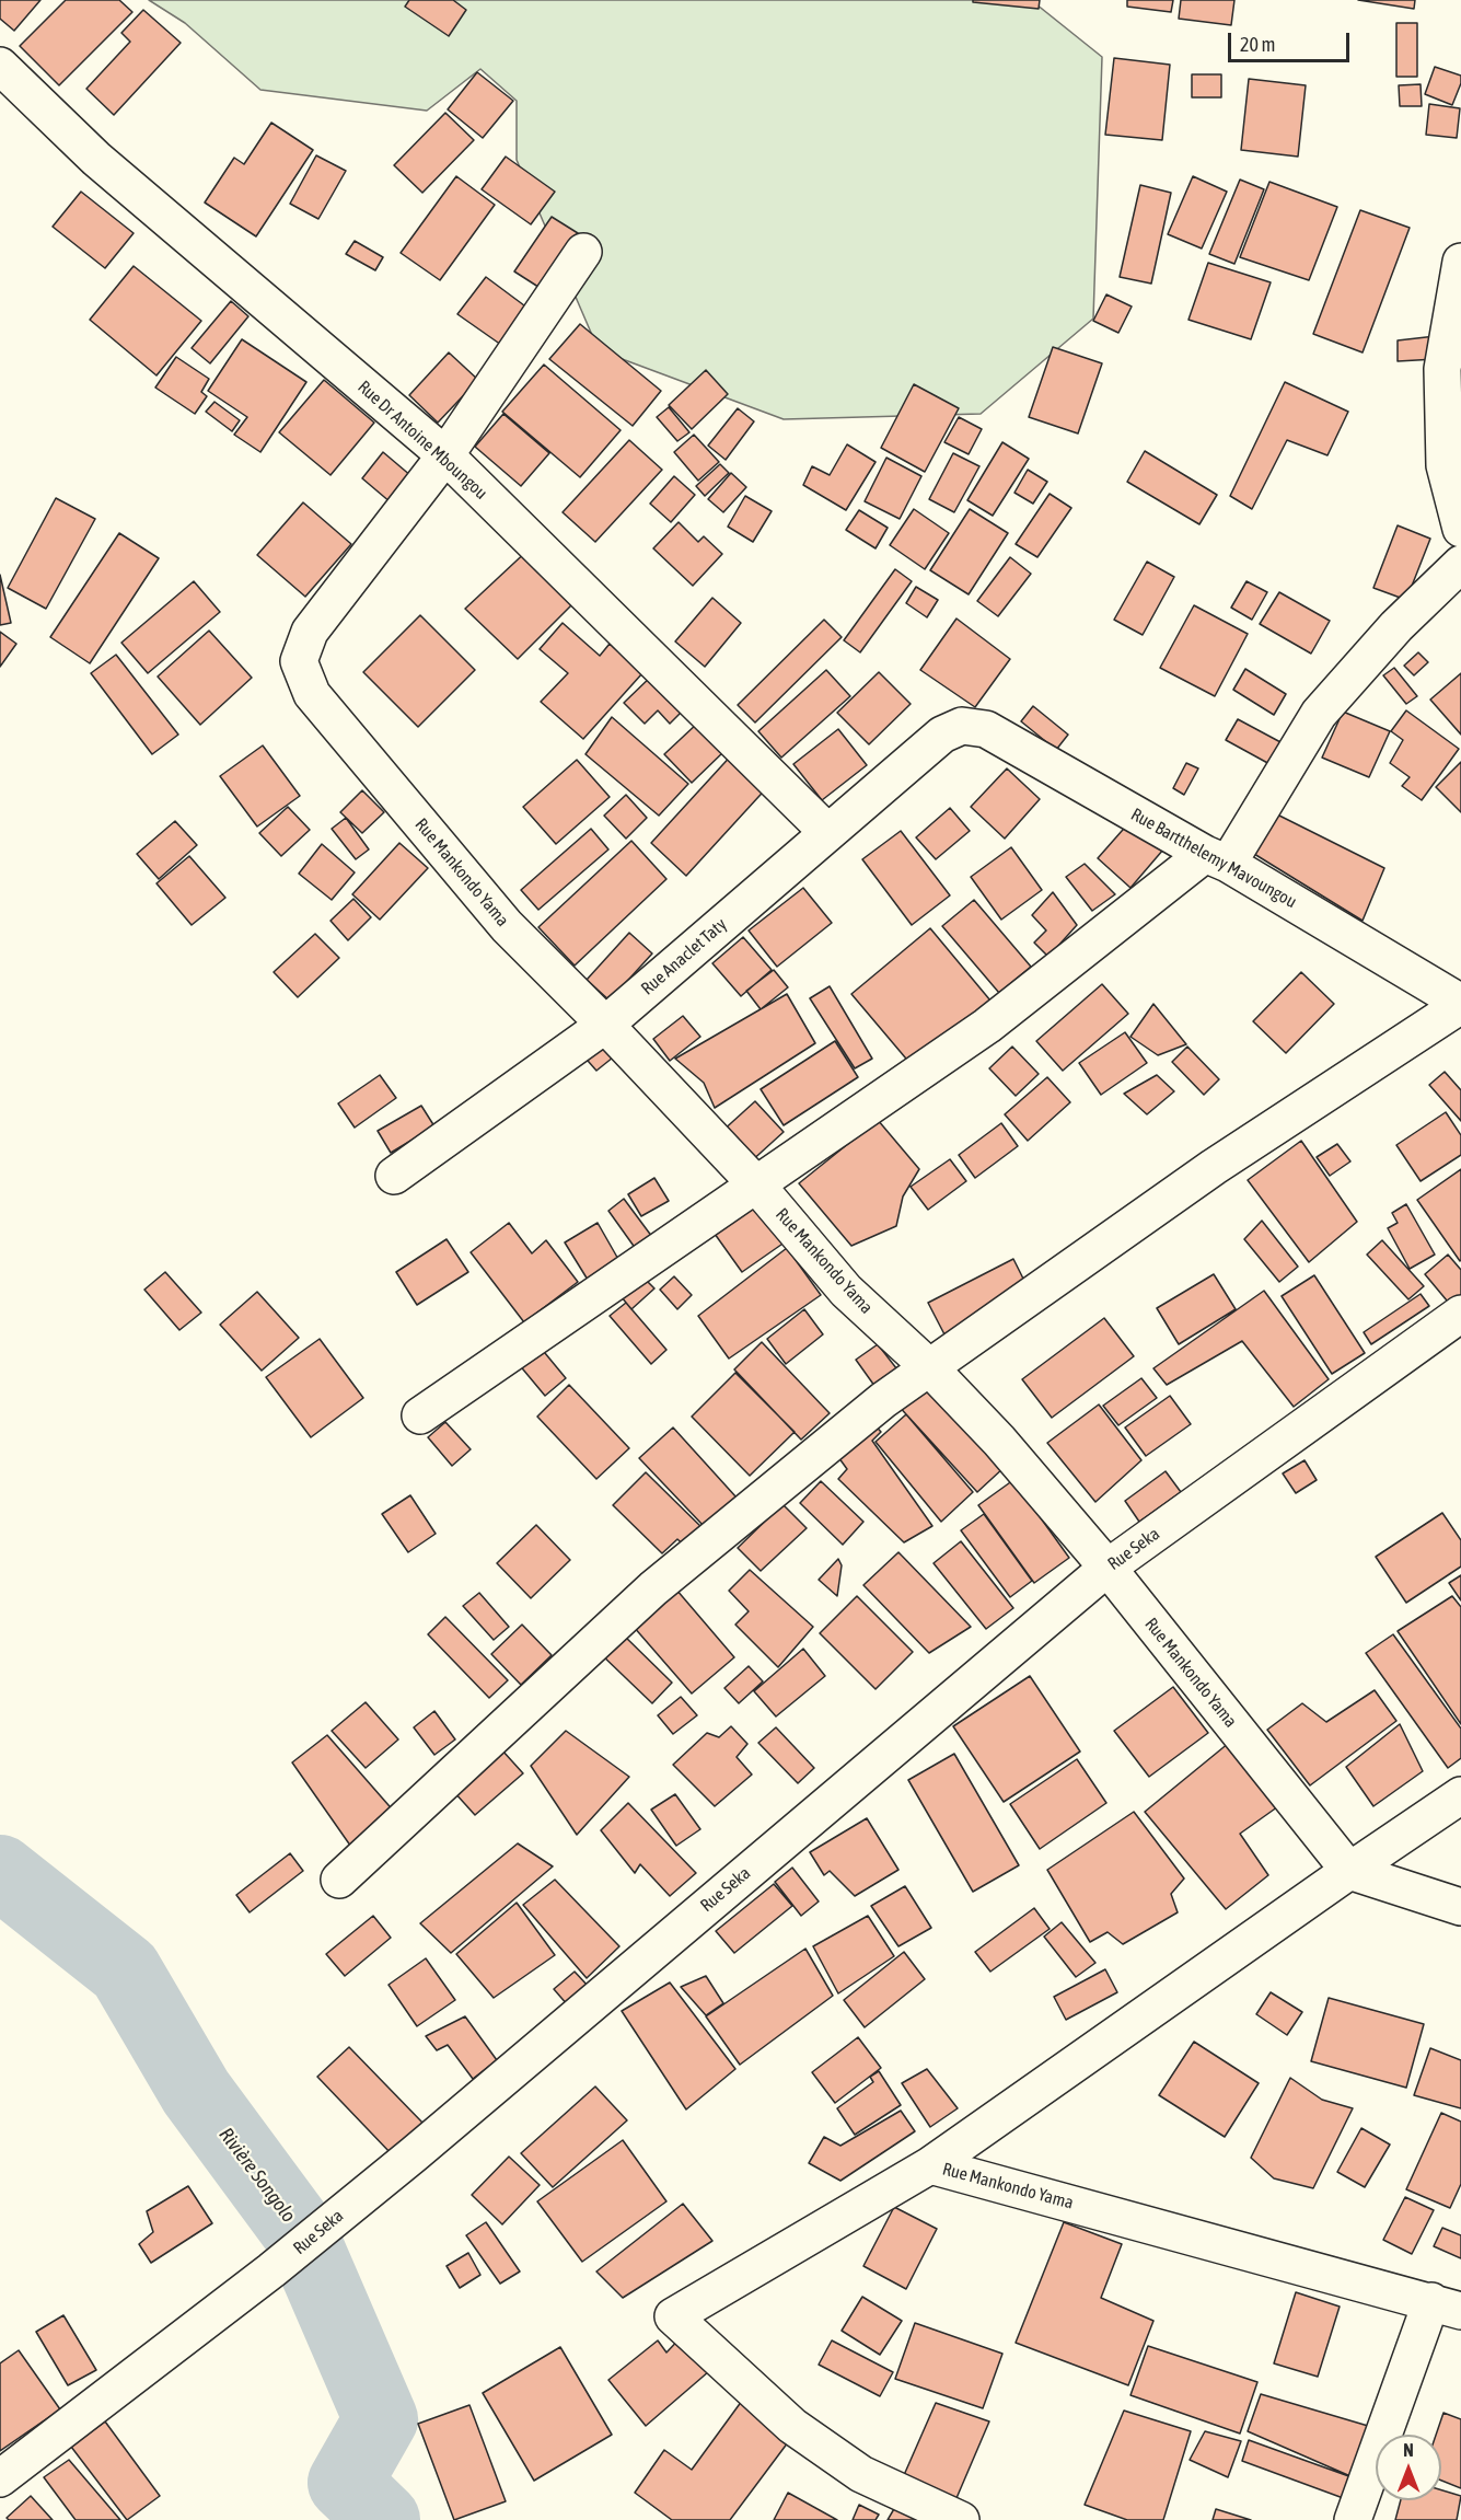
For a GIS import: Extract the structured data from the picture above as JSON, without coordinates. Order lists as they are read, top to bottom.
{
  "streets": {
    "street": [
      "Rue Dr Antoine Mboungou",
      "Rue Bartthelemy Mavoungou",
      "Rue Mankondo Yama",
      "Rue Anaclet Taty",
      "Rue Seka"
    ]
  },
  "crossings": [
    ["Rue Dr Antoine Mboungou", "Rue Mankondo Yama"],
    ["Rue Dr Antoine Mboungou", "Rue Anaclet Taty"],
    ["Rue Bartthelemy Mavoungou", "Rue Anaclet Taty"],
    ["Rue Mankondo Yama", "Rue Anaclet Taty"],
    ["Rue Mankondo Yama", "Rue Seka"]
  ],
  "water": ["Rivière Songolo"],
  "scale_bar": "20 m",
  "north": "top"
}
